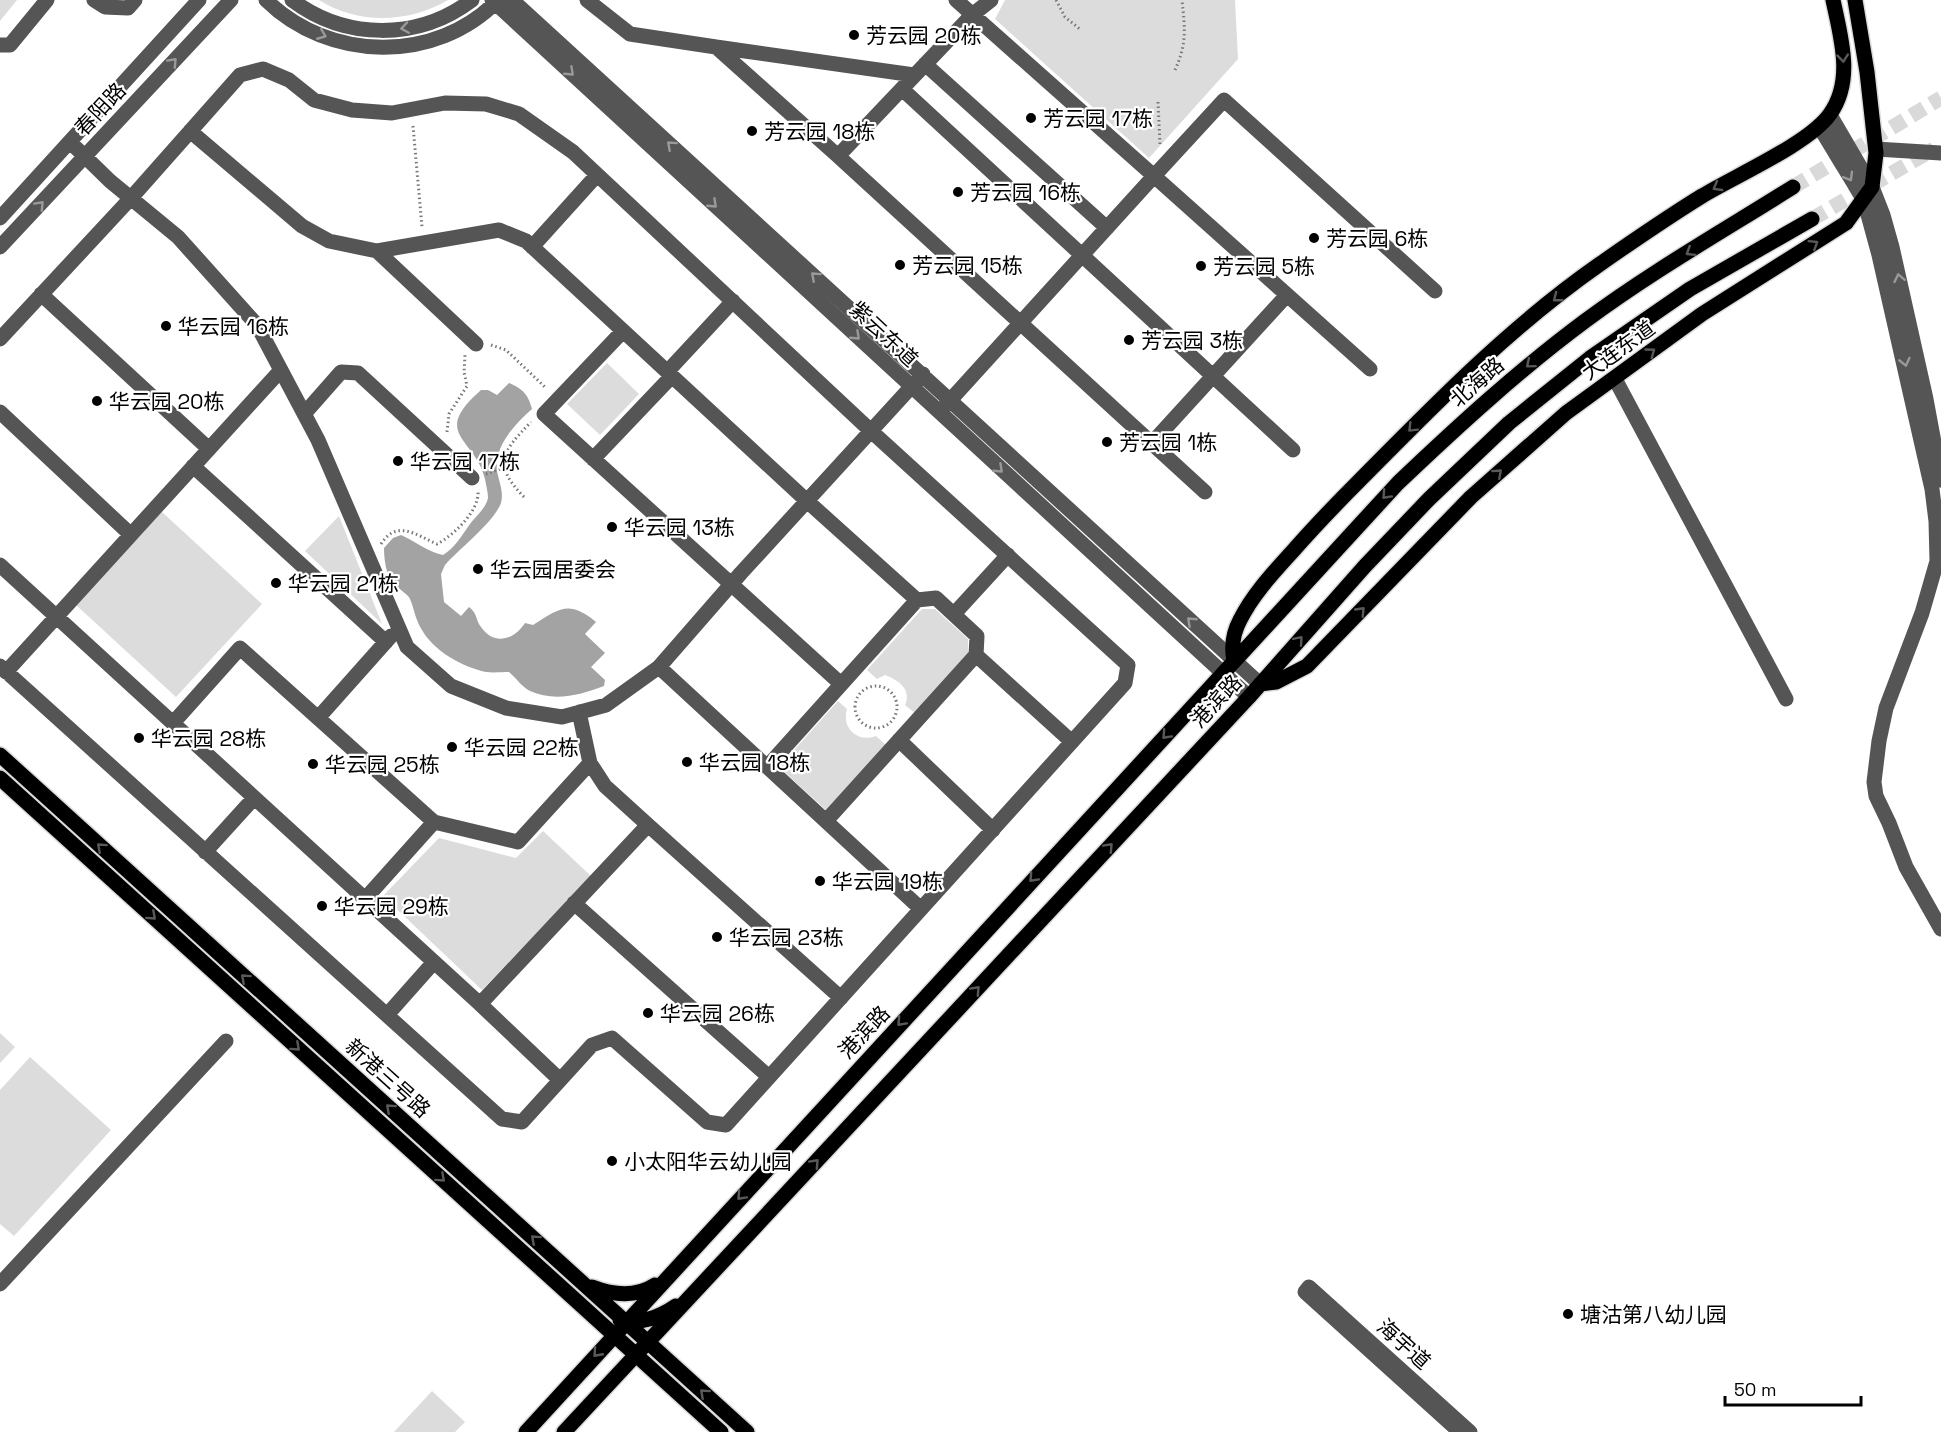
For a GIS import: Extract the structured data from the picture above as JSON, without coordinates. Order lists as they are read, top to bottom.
{
  "streets": {
    "main road": [
      "大连东道",
      "北海路",
      "港滨路",
      "新港三号路"
    ],
    "street": ["春阳路", "紫云东道", "海宇道"]
  },
  "crossings": [
    ["紫云东道", "大连东道"],
    ["紫云东道", "北海路"],
    ["紫云东道", "港滨路"],
    ["大连东道", "港滨路"],
    ["北海路", "港滨路"],
    ["港滨路", "新港三号路"]
  ],
  "places": [
    "芳云园 20栋",
    "芳云园 17栋",
    "芳云园 18栋",
    "芳云园 16栋",
    "芳云园 6栋",
    "芳云园 15栋",
    "芳云园 5栋",
    "华云园 16栋",
    "芳云园 3栋",
    "华云园 20栋",
    "芳云园 1栋",
    "华云园 17栋",
    "华云园 13栋",
    "华云园居委会",
    "华云园 21栋",
    "华云园 28栋",
    "华云园 22栋",
    "华云园 18栋",
    "华云园 25栋",
    "华云园 19栋",
    "华云园 29栋",
    "华云园 23栋",
    "华云园 26栋",
    "小太阳华云幼儿园",
    "塘沽第八幼儿园"
  ],
  "scale_bar": "50 m"
}
